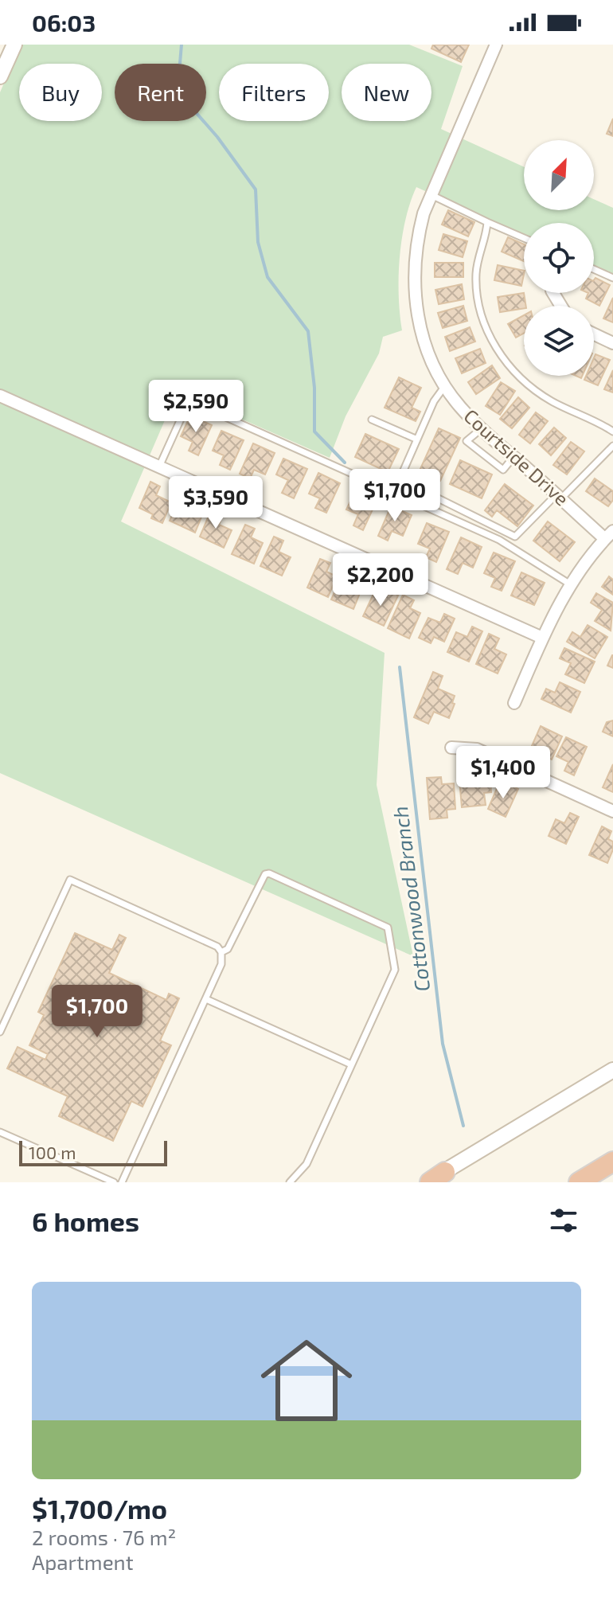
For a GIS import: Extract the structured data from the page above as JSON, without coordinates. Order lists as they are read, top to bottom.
{
  "streets": {
    "street": ["Courtside Drive"]
  },
  "water": ["Cottonwood Branch"],
  "scale_bar": "100 m",
  "north": "top right",
  "page": {
    "status": "06:03",
    "chip": [
      "Buy",
      "Rent",
      "Filters",
      "New"
    ],
    "price": [
      "$2,590",
      "$1,700",
      "$3,590",
      "$2,200",
      "$1,400",
      "$1,700"
    ],
    "scale": "100 m",
    "heading": "6 homes",
    "list": [
      {
        "name": "$1,700/mo",
        "note": "2 rooms · 76 m² · Apartment"
      }
    ]
  }
}
